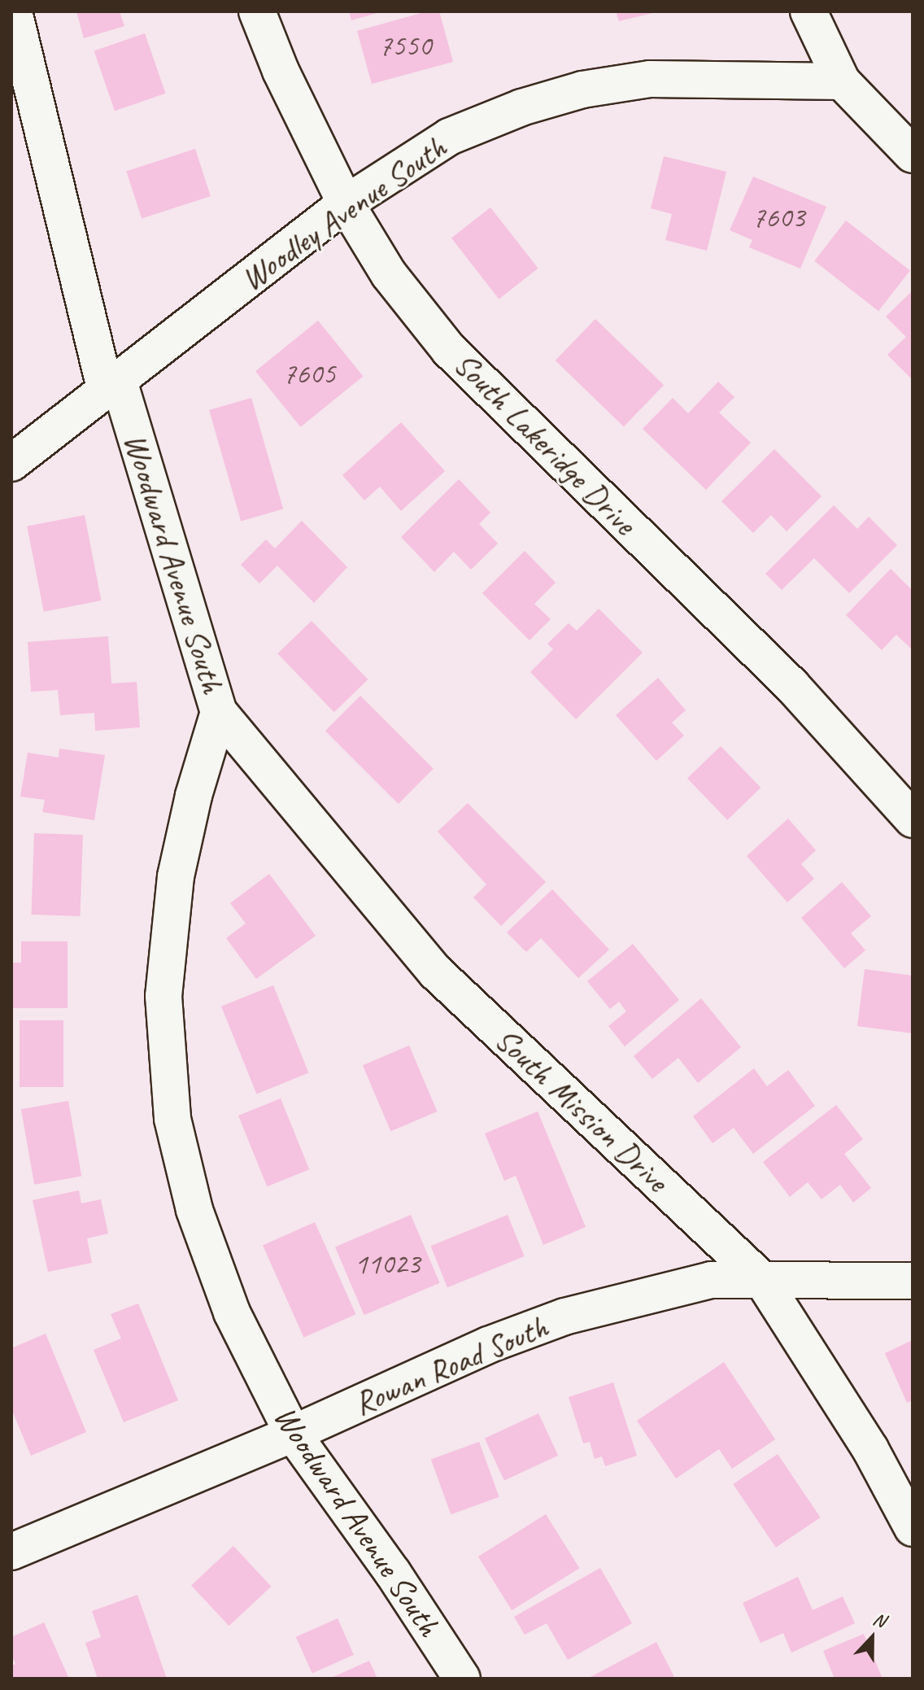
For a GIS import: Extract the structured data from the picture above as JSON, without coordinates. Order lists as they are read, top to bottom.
{
  "streets": {
    "street": [
      "Woodley Avenue South",
      "South Lakeridge Drive",
      "Woodward Avenue South",
      "South Mission Drive",
      "Rowan Road South"
    ]
  },
  "crossings": [
    ["Woodley Avenue South", "South Lakeridge Drive"],
    ["Woodley Avenue South", "Woodward Avenue South"],
    ["Woodward Avenue South", "South Mission Drive"],
    ["Woodward Avenue South", "Rowan Road South"],
    ["South Mission Drive", "Rowan Road South"]
  ],
  "house_numbers": [
    "7550",
    "7603",
    "7605",
    "11023"
  ],
  "north": "top"
}
